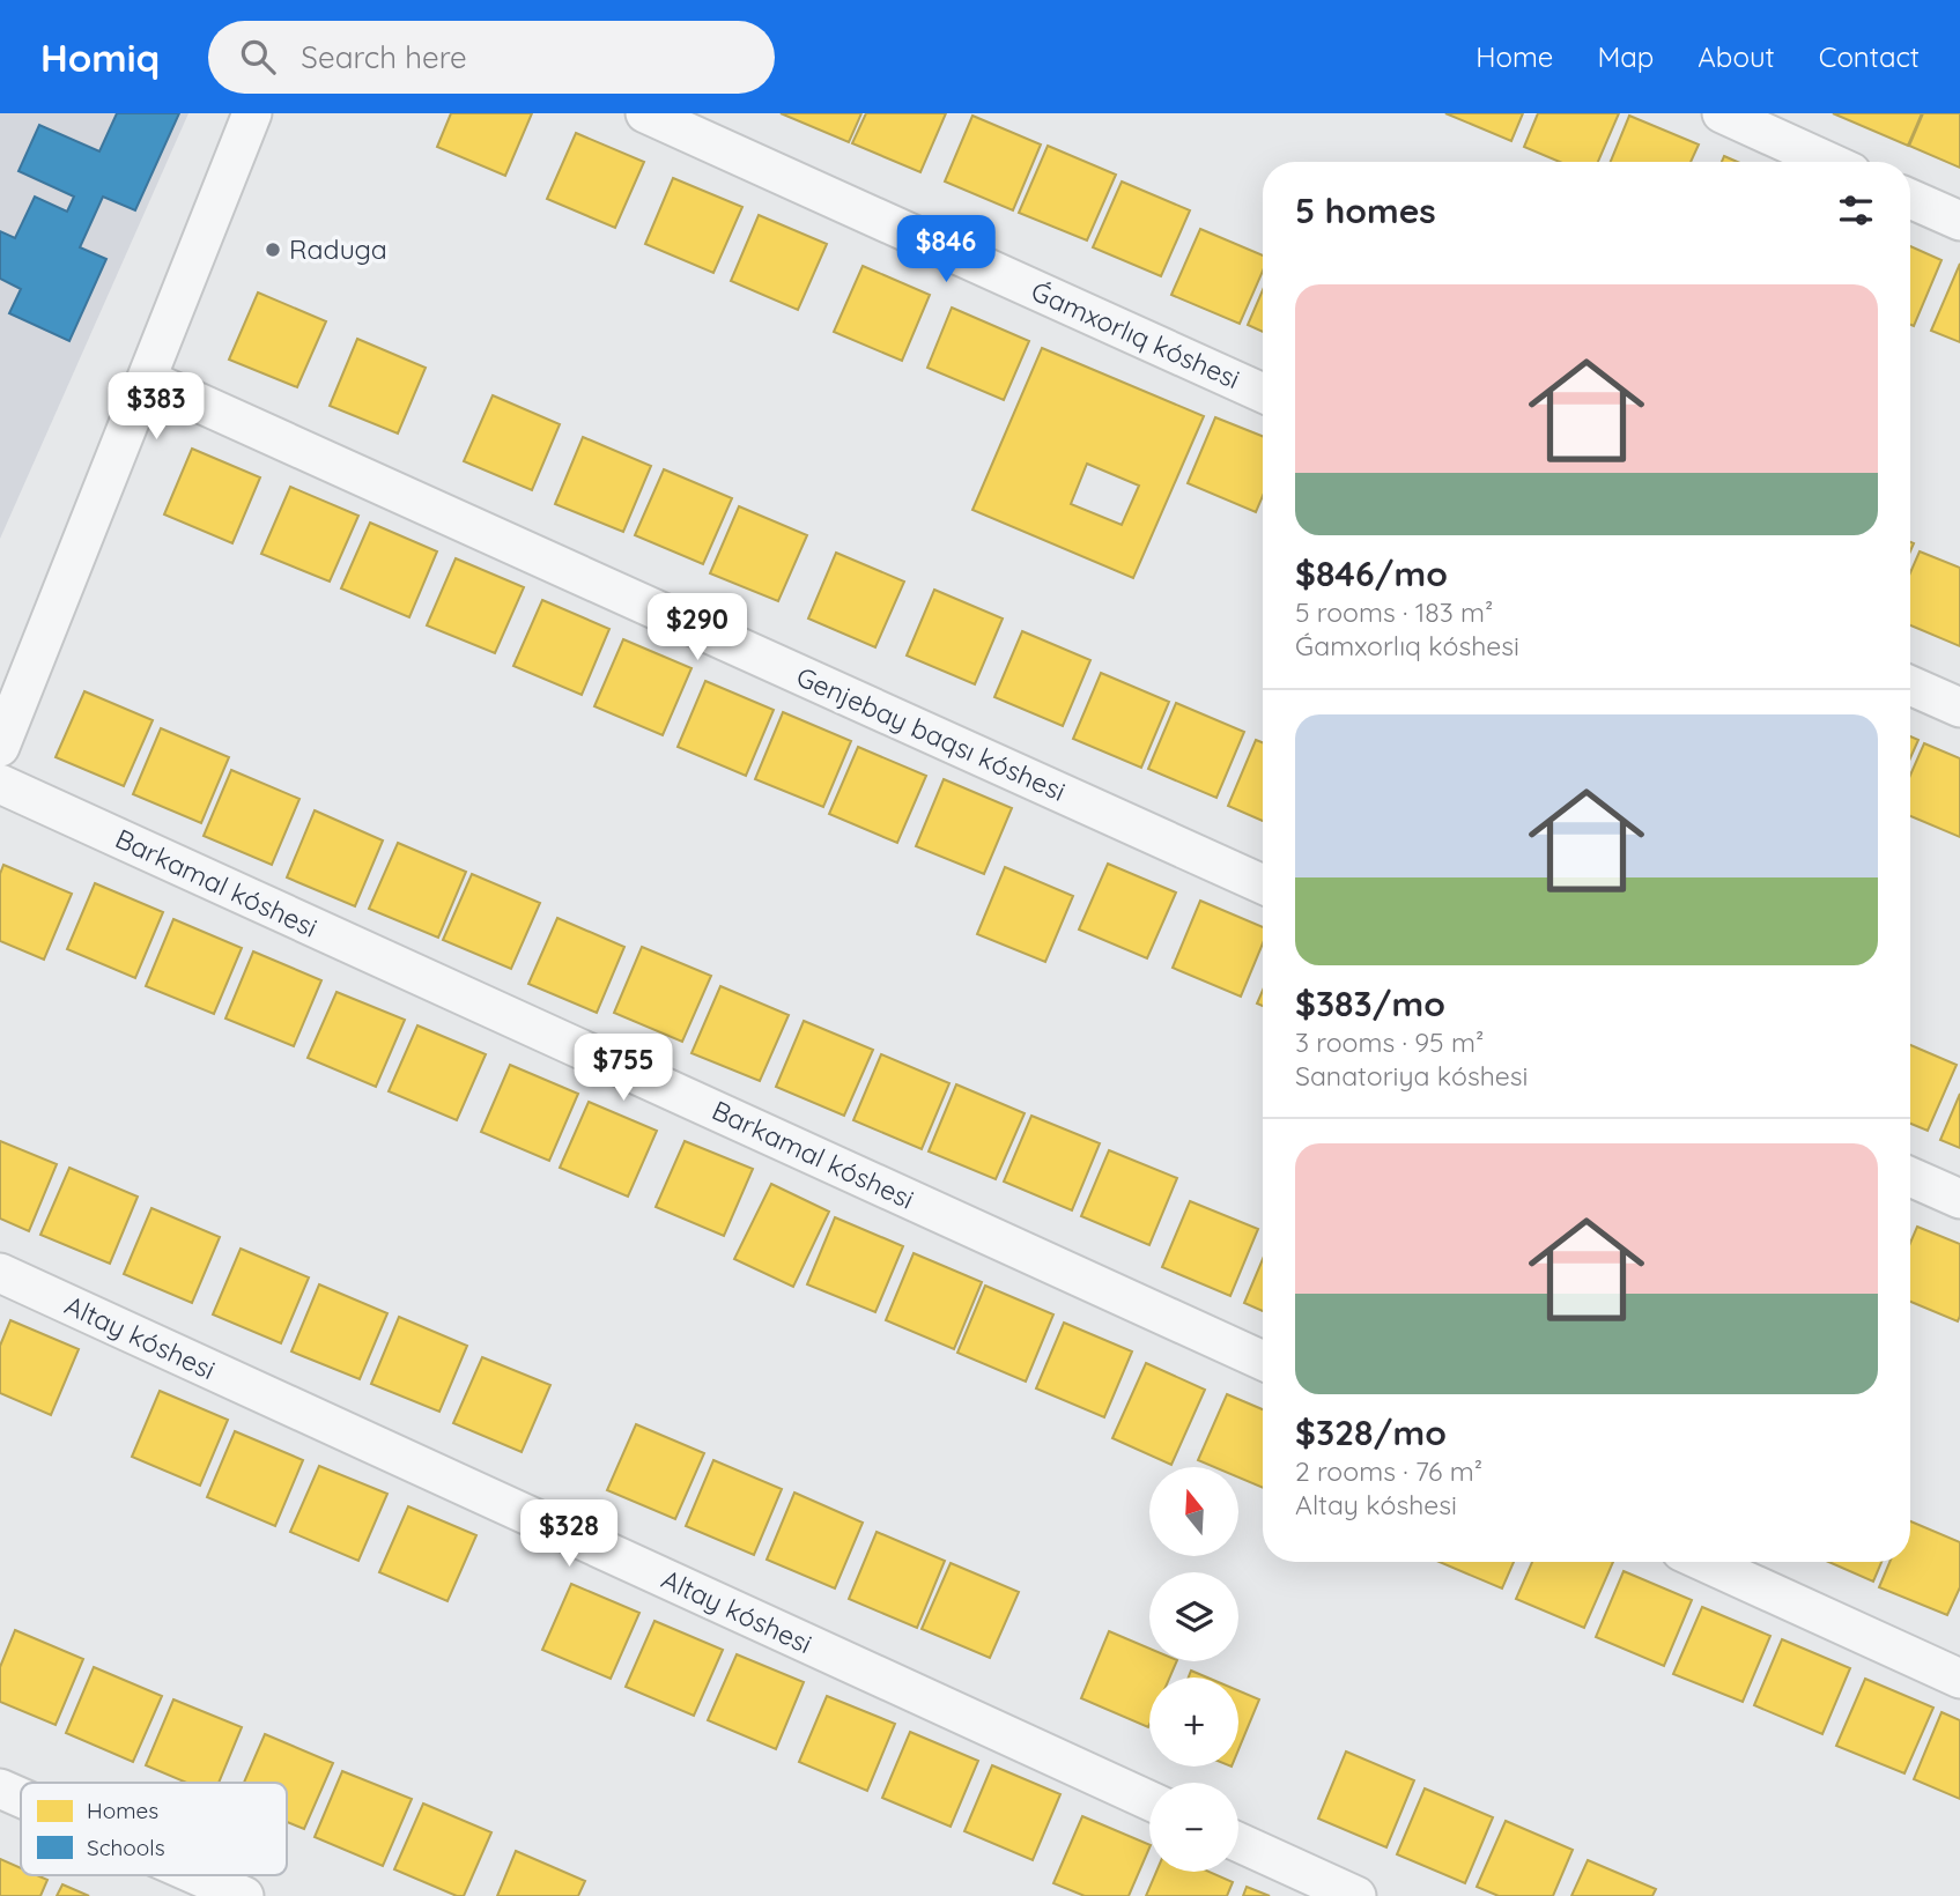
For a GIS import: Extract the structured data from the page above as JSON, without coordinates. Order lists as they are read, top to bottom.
{
  "streets": {
    "street": [
      "Ǵamxorlıq kóshesi",
      "Genjebay baqsı kóshesi",
      "Barkamal kóshesi",
      "Altay kóshesi"
    ]
  },
  "places": ["Raduga"],
  "legend": ["Homes", "Schools"],
  "north": "top",
  "page": {
    "header": "Homiq",
    "search": "Search here",
    "nav": [
      "Home",
      "Map",
      "About",
      "Contact"
    ],
    "heading": "5 homes",
    "price": [
      "$846",
      "$383",
      "$290",
      "$755",
      "$328"
    ],
    "list": [
      {
        "name": "$846/mo",
        "note": "5 rooms · 183 m² · Ǵamxorlıq kóshesi"
      },
      {
        "name": "$383/mo",
        "note": "3 rooms · 95 m² · Sanatoriya kóshesi"
      },
      {
        "name": "$328/mo",
        "note": "2 rooms · 76 m² · Altay kóshesi"
      }
    ],
    "map_buttons": ["+", "−"]
  }
}
